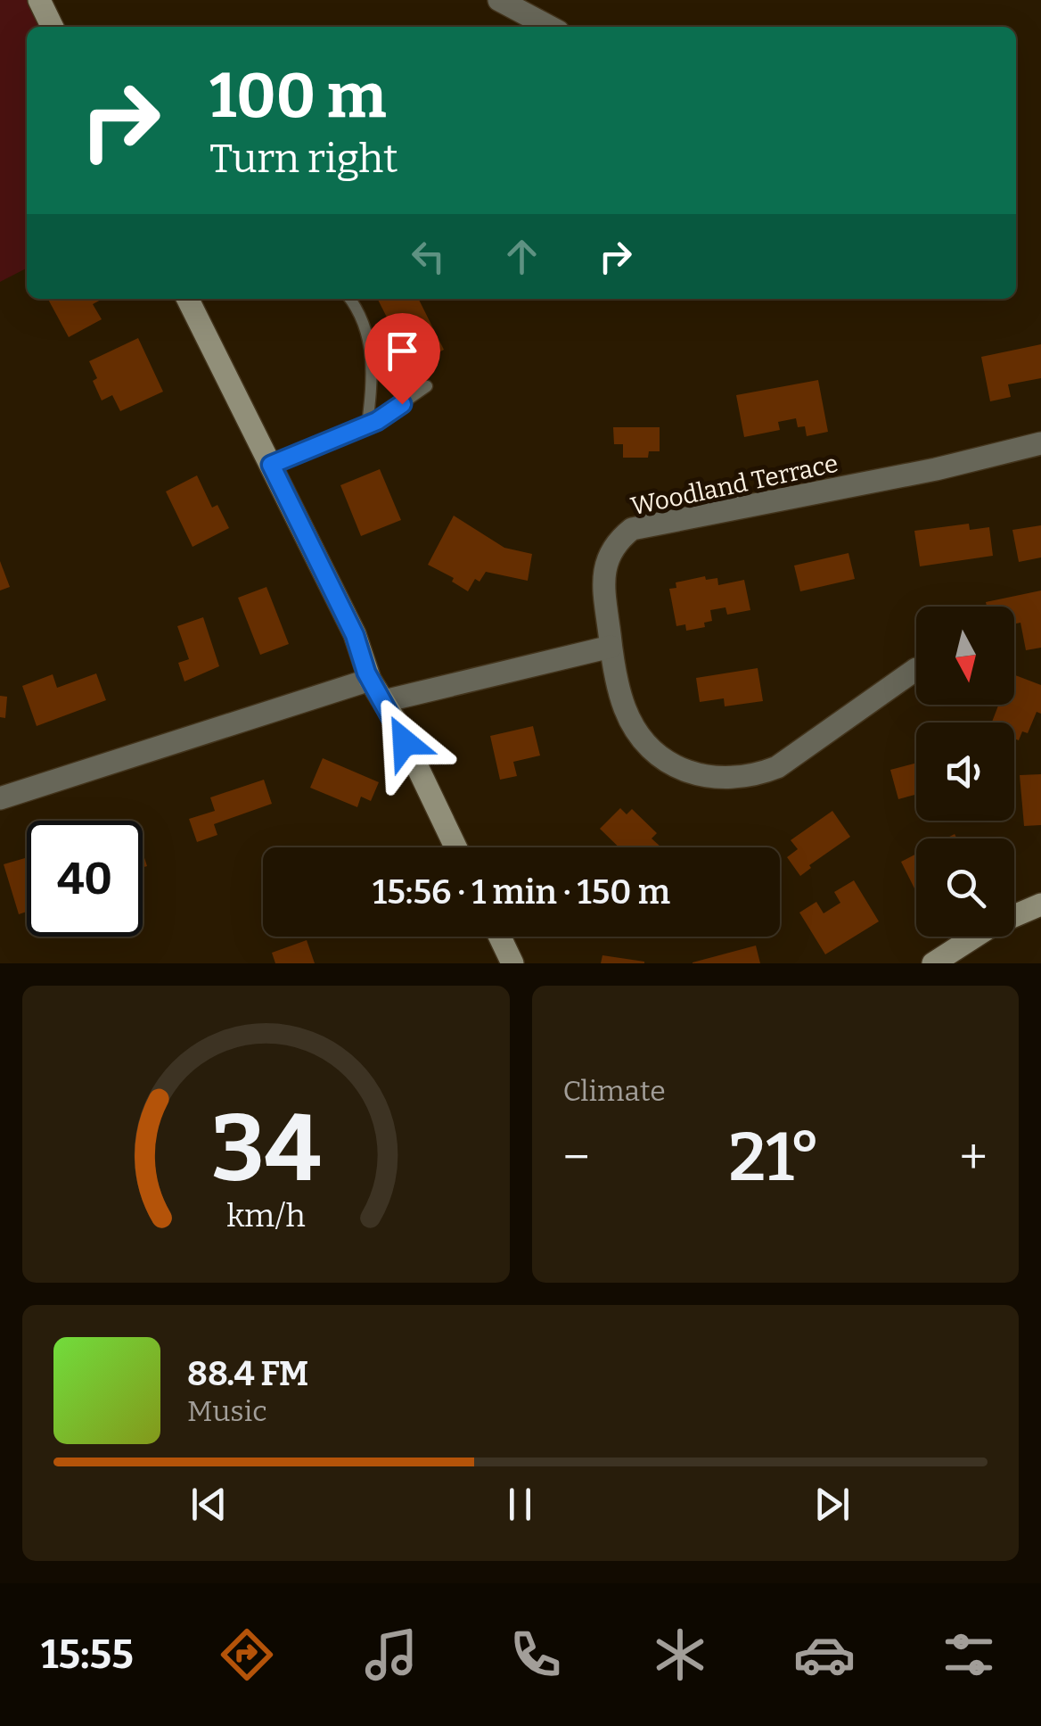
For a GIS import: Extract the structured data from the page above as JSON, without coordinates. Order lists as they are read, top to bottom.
{
  "streets": {
    "street": ["Woodland Terrace"]
  },
  "north": "bottom",
  "page": {
    "turn": ["100 m", "Turn right"],
    "limit": "40",
    "trip": "15:56 · 1 min · 150 m",
    "tile": "Climate",
    "heat": ["−", "21°", "+"],
    "song": ["88.4 FM", "Music"],
    "tabs": "15:55",
    "gauge": ["34", "km/h"]
  }
}
